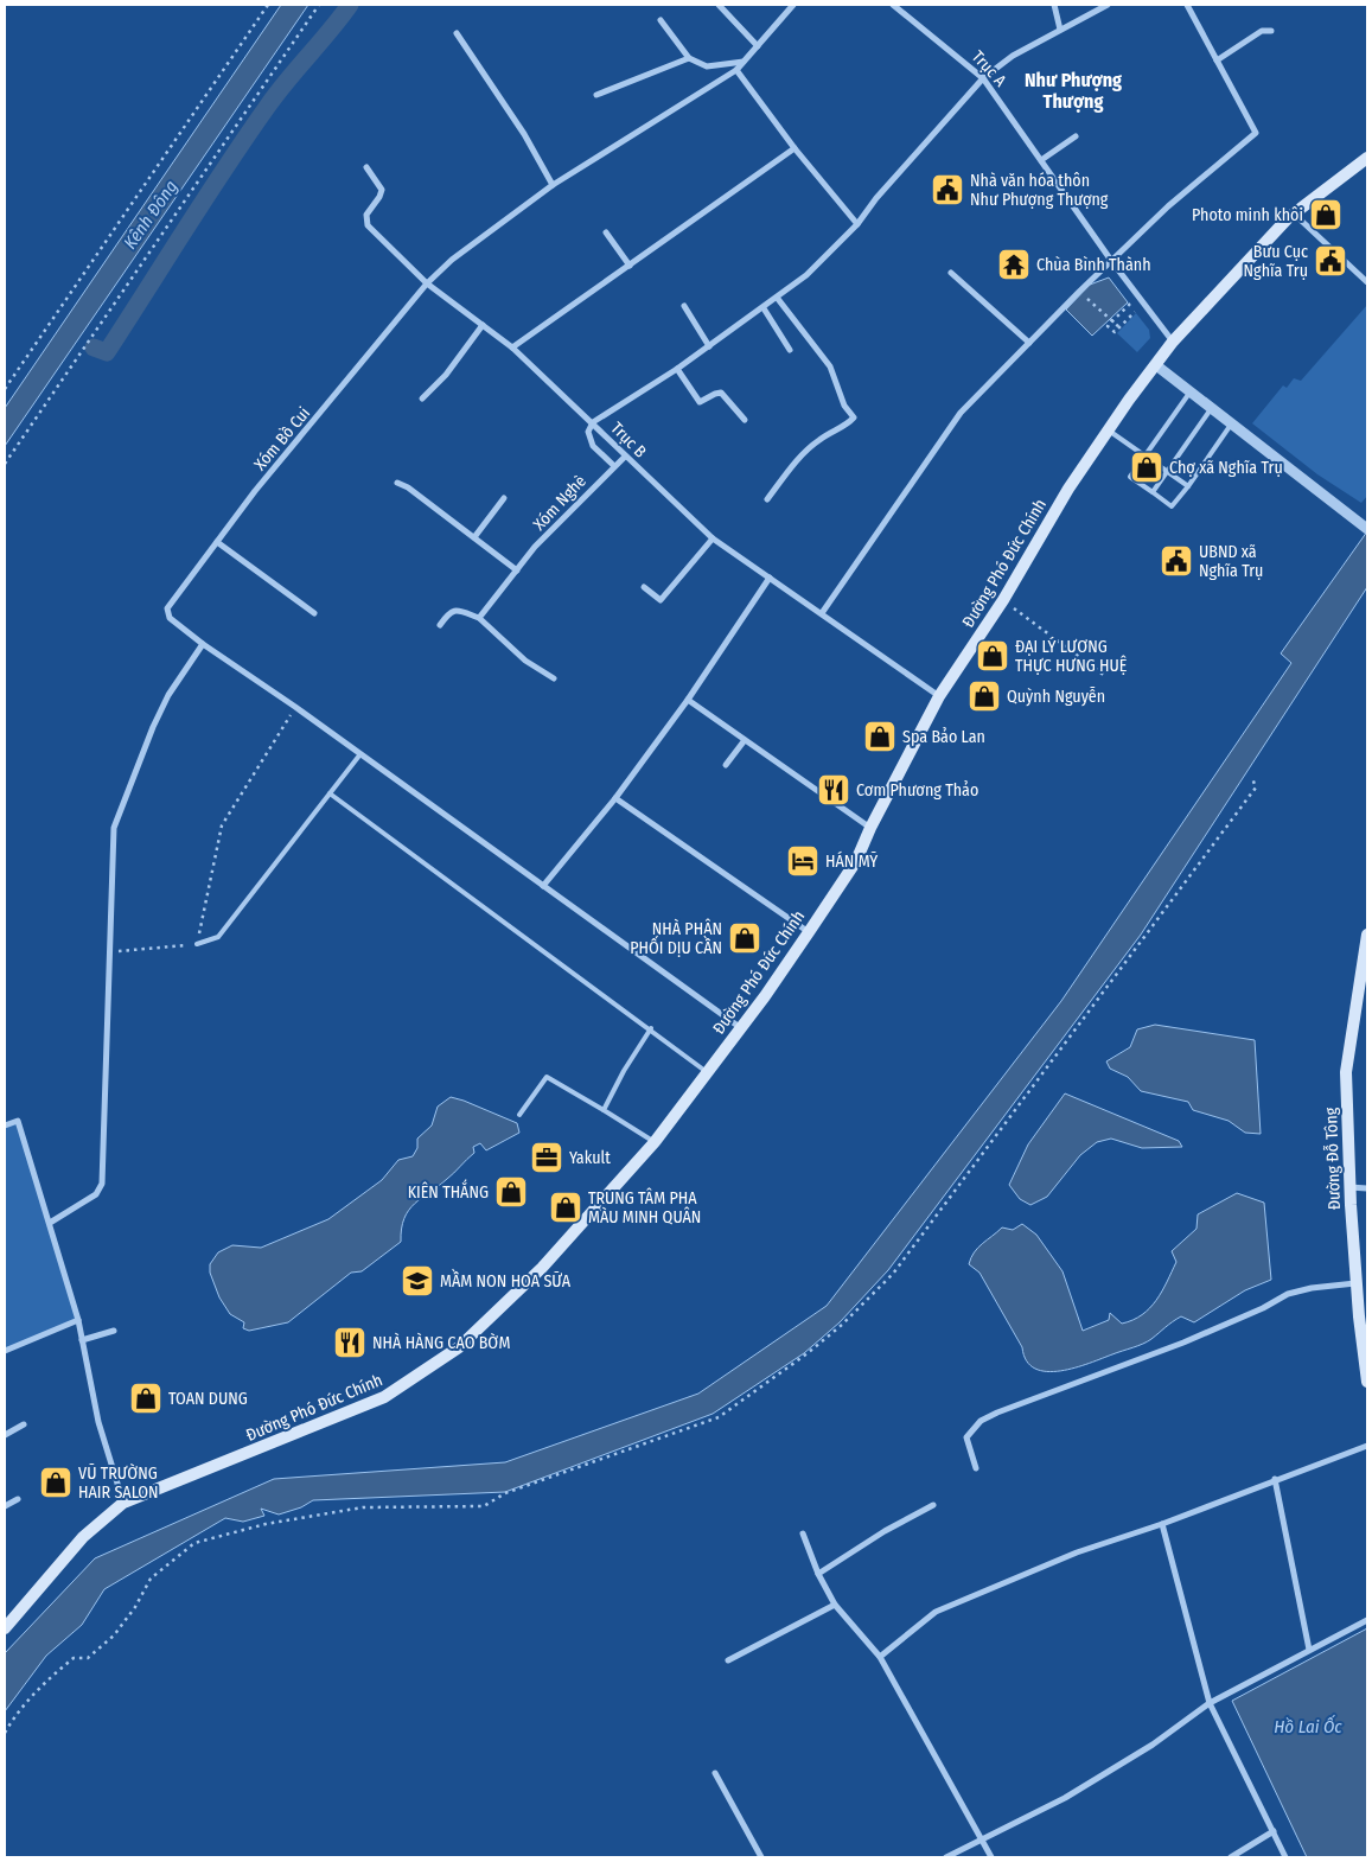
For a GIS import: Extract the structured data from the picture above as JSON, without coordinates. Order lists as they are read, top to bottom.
{
  "streets": {
    "main road": ["Đường Phó Đức Chính", "Đường Đỗ Tông"],
    "street": [
      "Trục A",
      "Xóm Bồ Cui",
      "Trục B",
      "Xóm Nghè"
    ]
  },
  "crossings": [
    ["Trục A", "Đường Phó Đức Chính"],
    ["Xóm Bồ Cui", "Trục B"],
    ["Trục B", "Xóm Nghè"],
    ["Trục B", "Đường Phó Đức Chính"]
  ],
  "districts": ["Như Phượng Thượng"],
  "water": ["Kênh Đông", "Hồ Lai Ốc"],
  "places": {
    "public building": ["Nhà văn hóa thôn Như Phượng Thượng", "Bưu Cục Nghĩa Trụ", "UBND xã Nghĩa Trụ"],
    "shop": [
      "Photo minh khôi",
      "Chợ xã Nghĩa Trụ",
      "ĐẠI LÝ LƯƠNG THỰC HƯNG HUỆ",
      "Quỳnh Nguyễn",
      "Spa Bảo Lan",
      "NHÀ PHÂN PHỐI DỊU CẦN",
      "KIÊN THẮNG",
      "TRUNG TÂM PHA MÀU MINH QUÂN",
      "TOAN DUNG",
      "VŨ TRƯỜNG HAIR SALON"
    ],
    "temple": ["Chùa Bình Thành"],
    "restaurant": ["Cơm Phương Thảo", "NHÀ HÀNG CAO BỜM"],
    "hotel": ["HÁN MỸ"],
    "office": ["Yakult"],
    "school or university": ["MẦM NON HOA SỮA"]
  }
}
